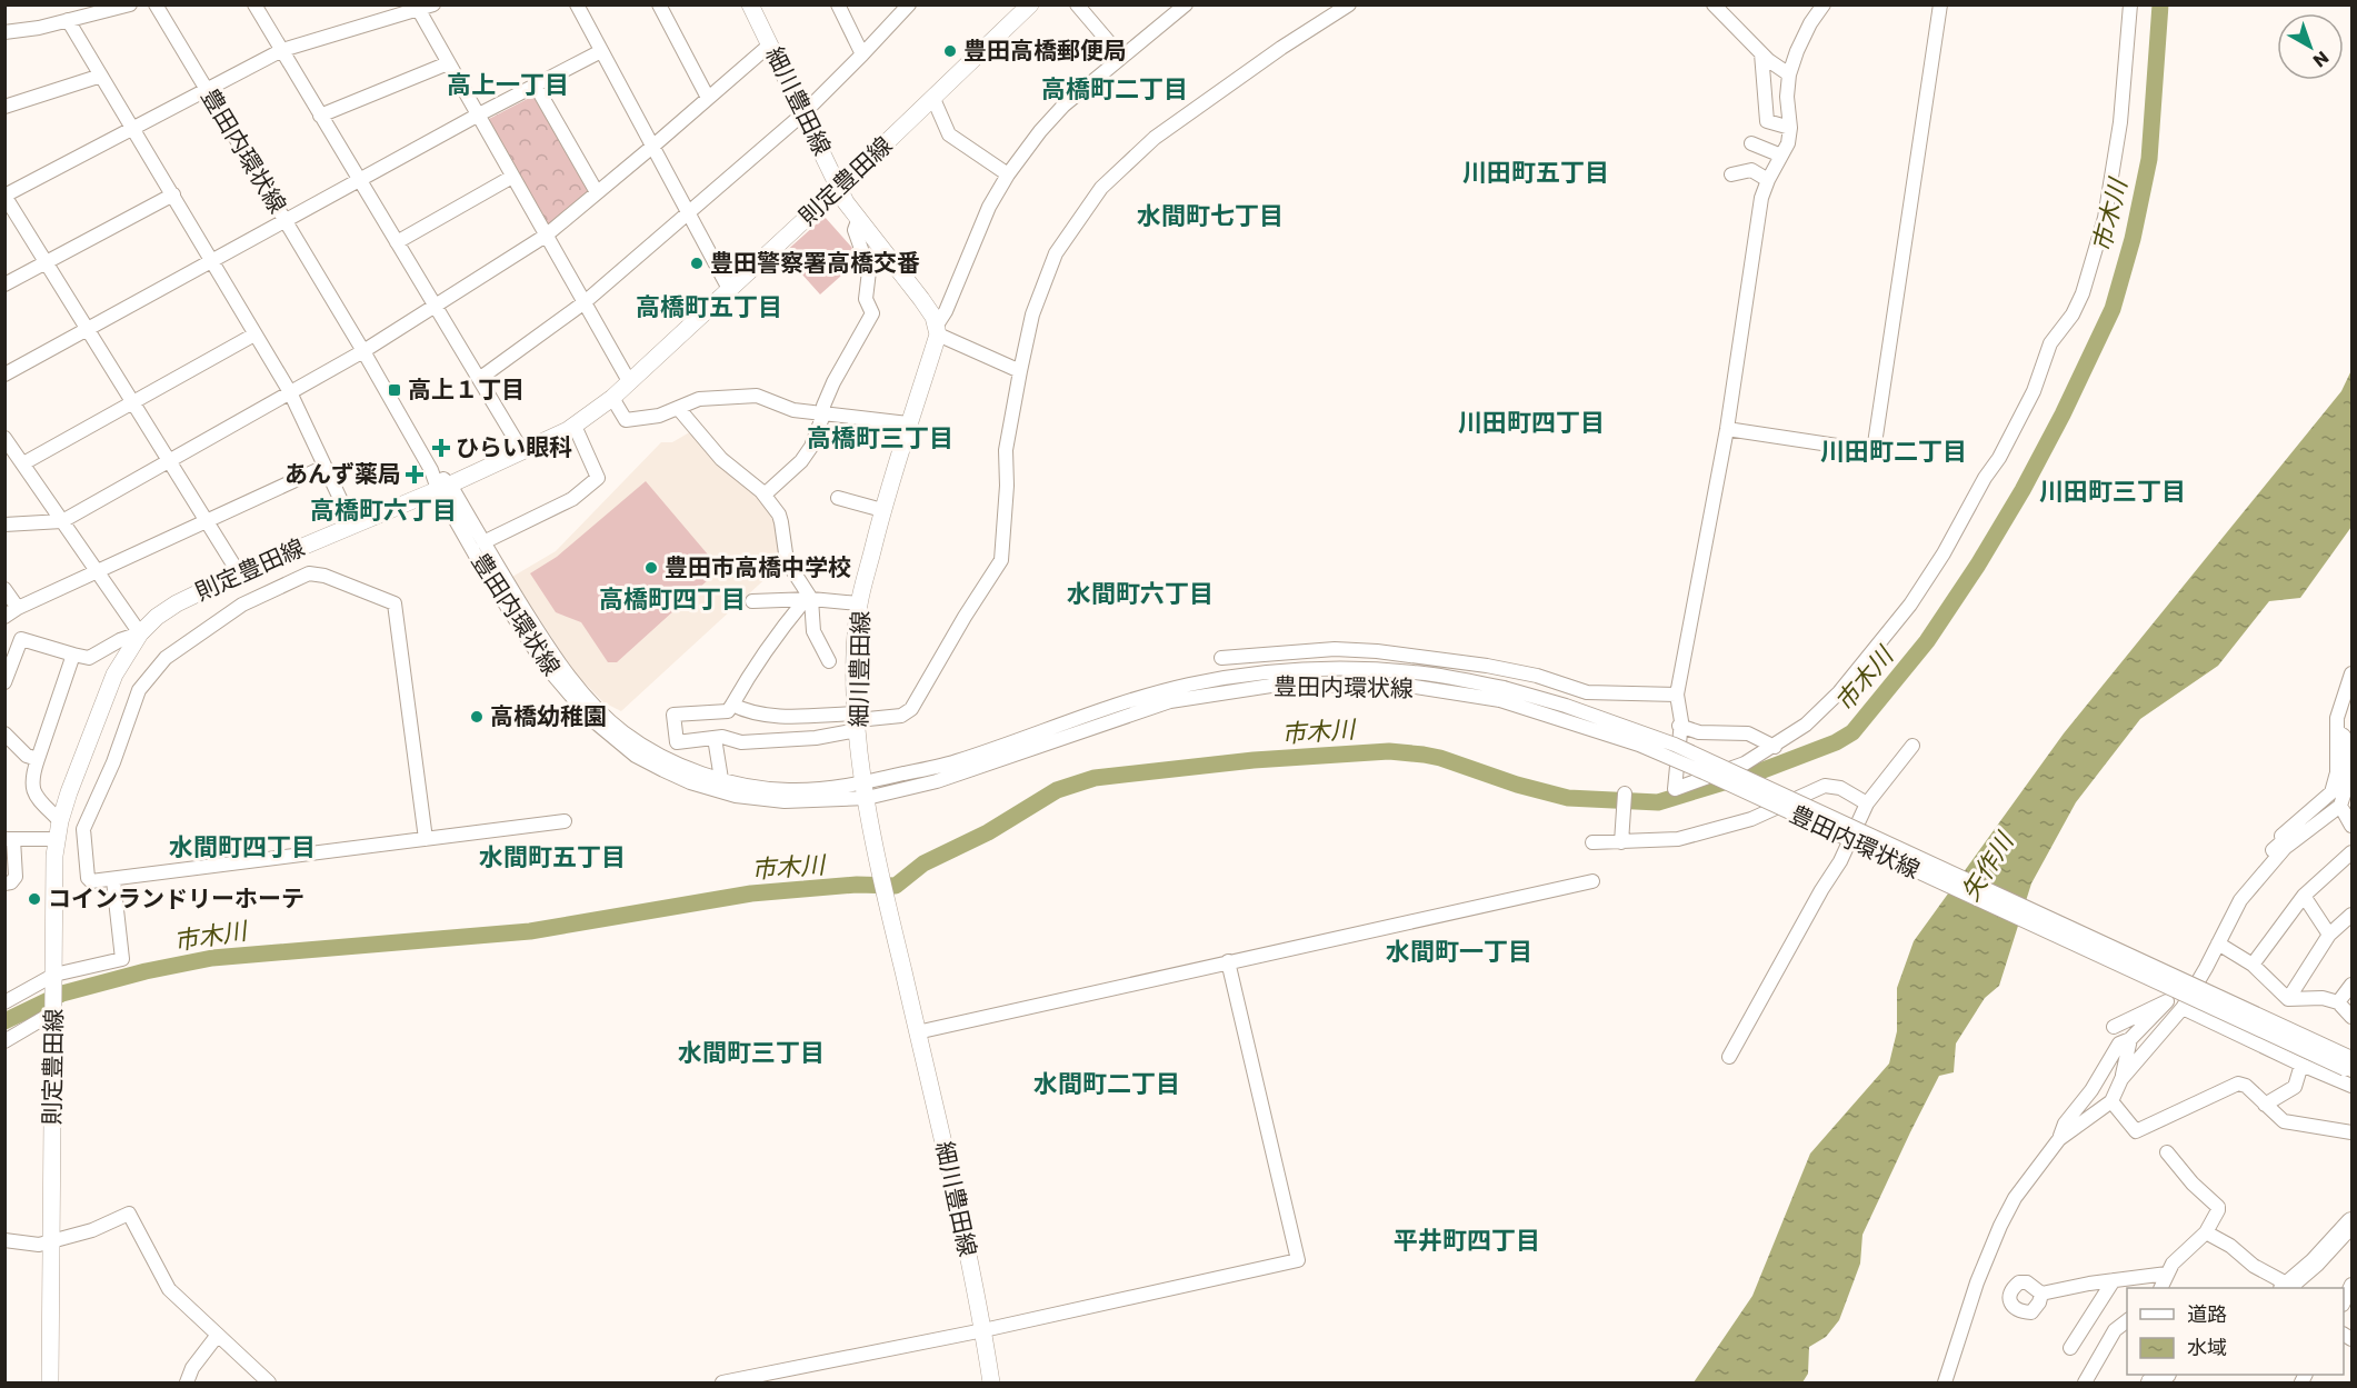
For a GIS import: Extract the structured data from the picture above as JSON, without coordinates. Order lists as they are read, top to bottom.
{
  "streets": {
    "main road": ["細川豊田線", "則定豊田線"],
    "street": ["豊田内環状線"]
  },
  "crossings": [
    ["細川豊田線", "豊田内環状線"],
    ["細川豊田線", "則定豊田線"],
    ["豊田内環状線", "則定豊田線"]
  ],
  "districts": [
    "高上一丁目",
    "高橋町二丁目",
    "川田町五丁目",
    "水間町七丁目",
    "高橋町五丁目",
    "川田町四丁目",
    "高橋町三丁目",
    "川田町二丁目",
    "川田町三丁目",
    "高橋町六丁目",
    "水間町六丁目",
    "高橋町四丁目",
    "水間町四丁目",
    "水間町五丁目",
    "水間町一丁目",
    "水間町三丁目",
    "水間町二丁目",
    "平井町四丁目"
  ],
  "water": ["市木川", "矢作川"],
  "places": {
    "other": [
      "豊田高橋郵便局",
      "豊田警察署高橋交番",
      "豊田市高橋中学校",
      "高橋幼稚園",
      "コインランドリーホーテ"
    ],
    "transit": ["高上１丁目"],
    "health": ["ひらい眼科", "あんず薬局"]
  },
  "legend": ["道路", "水域"],
  "north": "bottom right"
}
